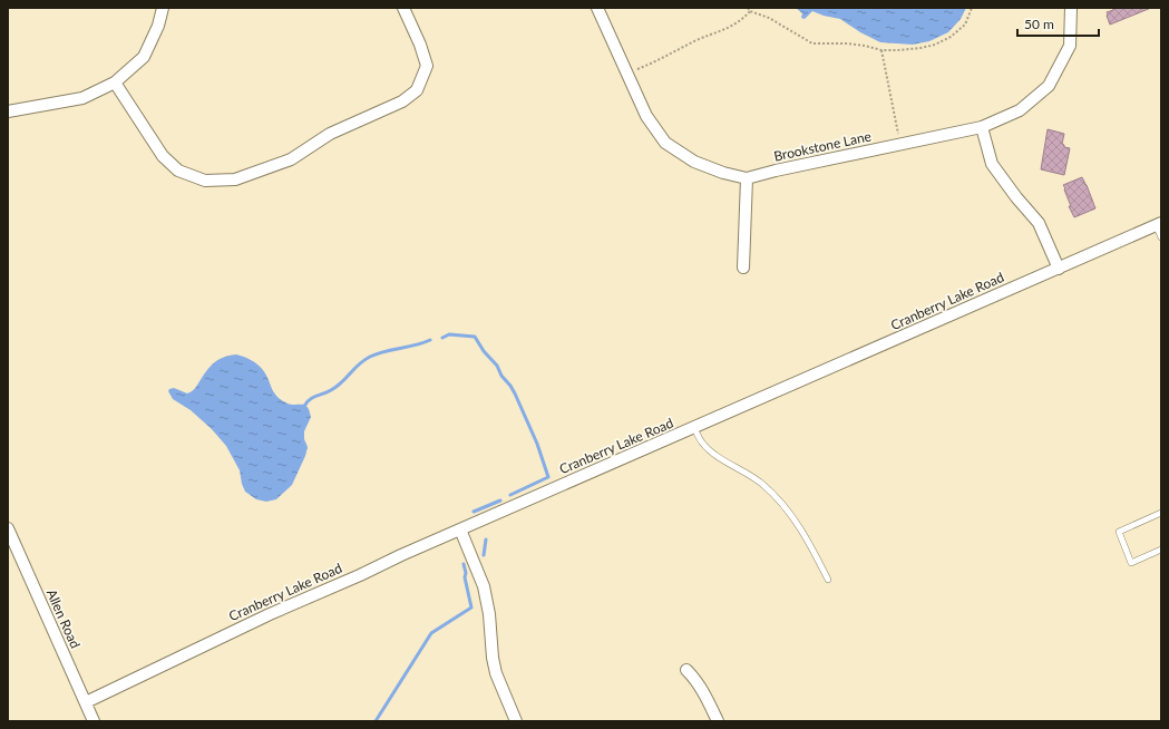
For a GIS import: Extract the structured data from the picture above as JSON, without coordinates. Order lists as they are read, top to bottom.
{
  "streets": {
    "street": ["Brookstone Lane", "Cranberry Lake Road", "Allen Road"]
  },
  "crossings": [
    ["Cranberry Lake Road", "Allen Road"]
  ],
  "scale_bar": "50 m"
}
